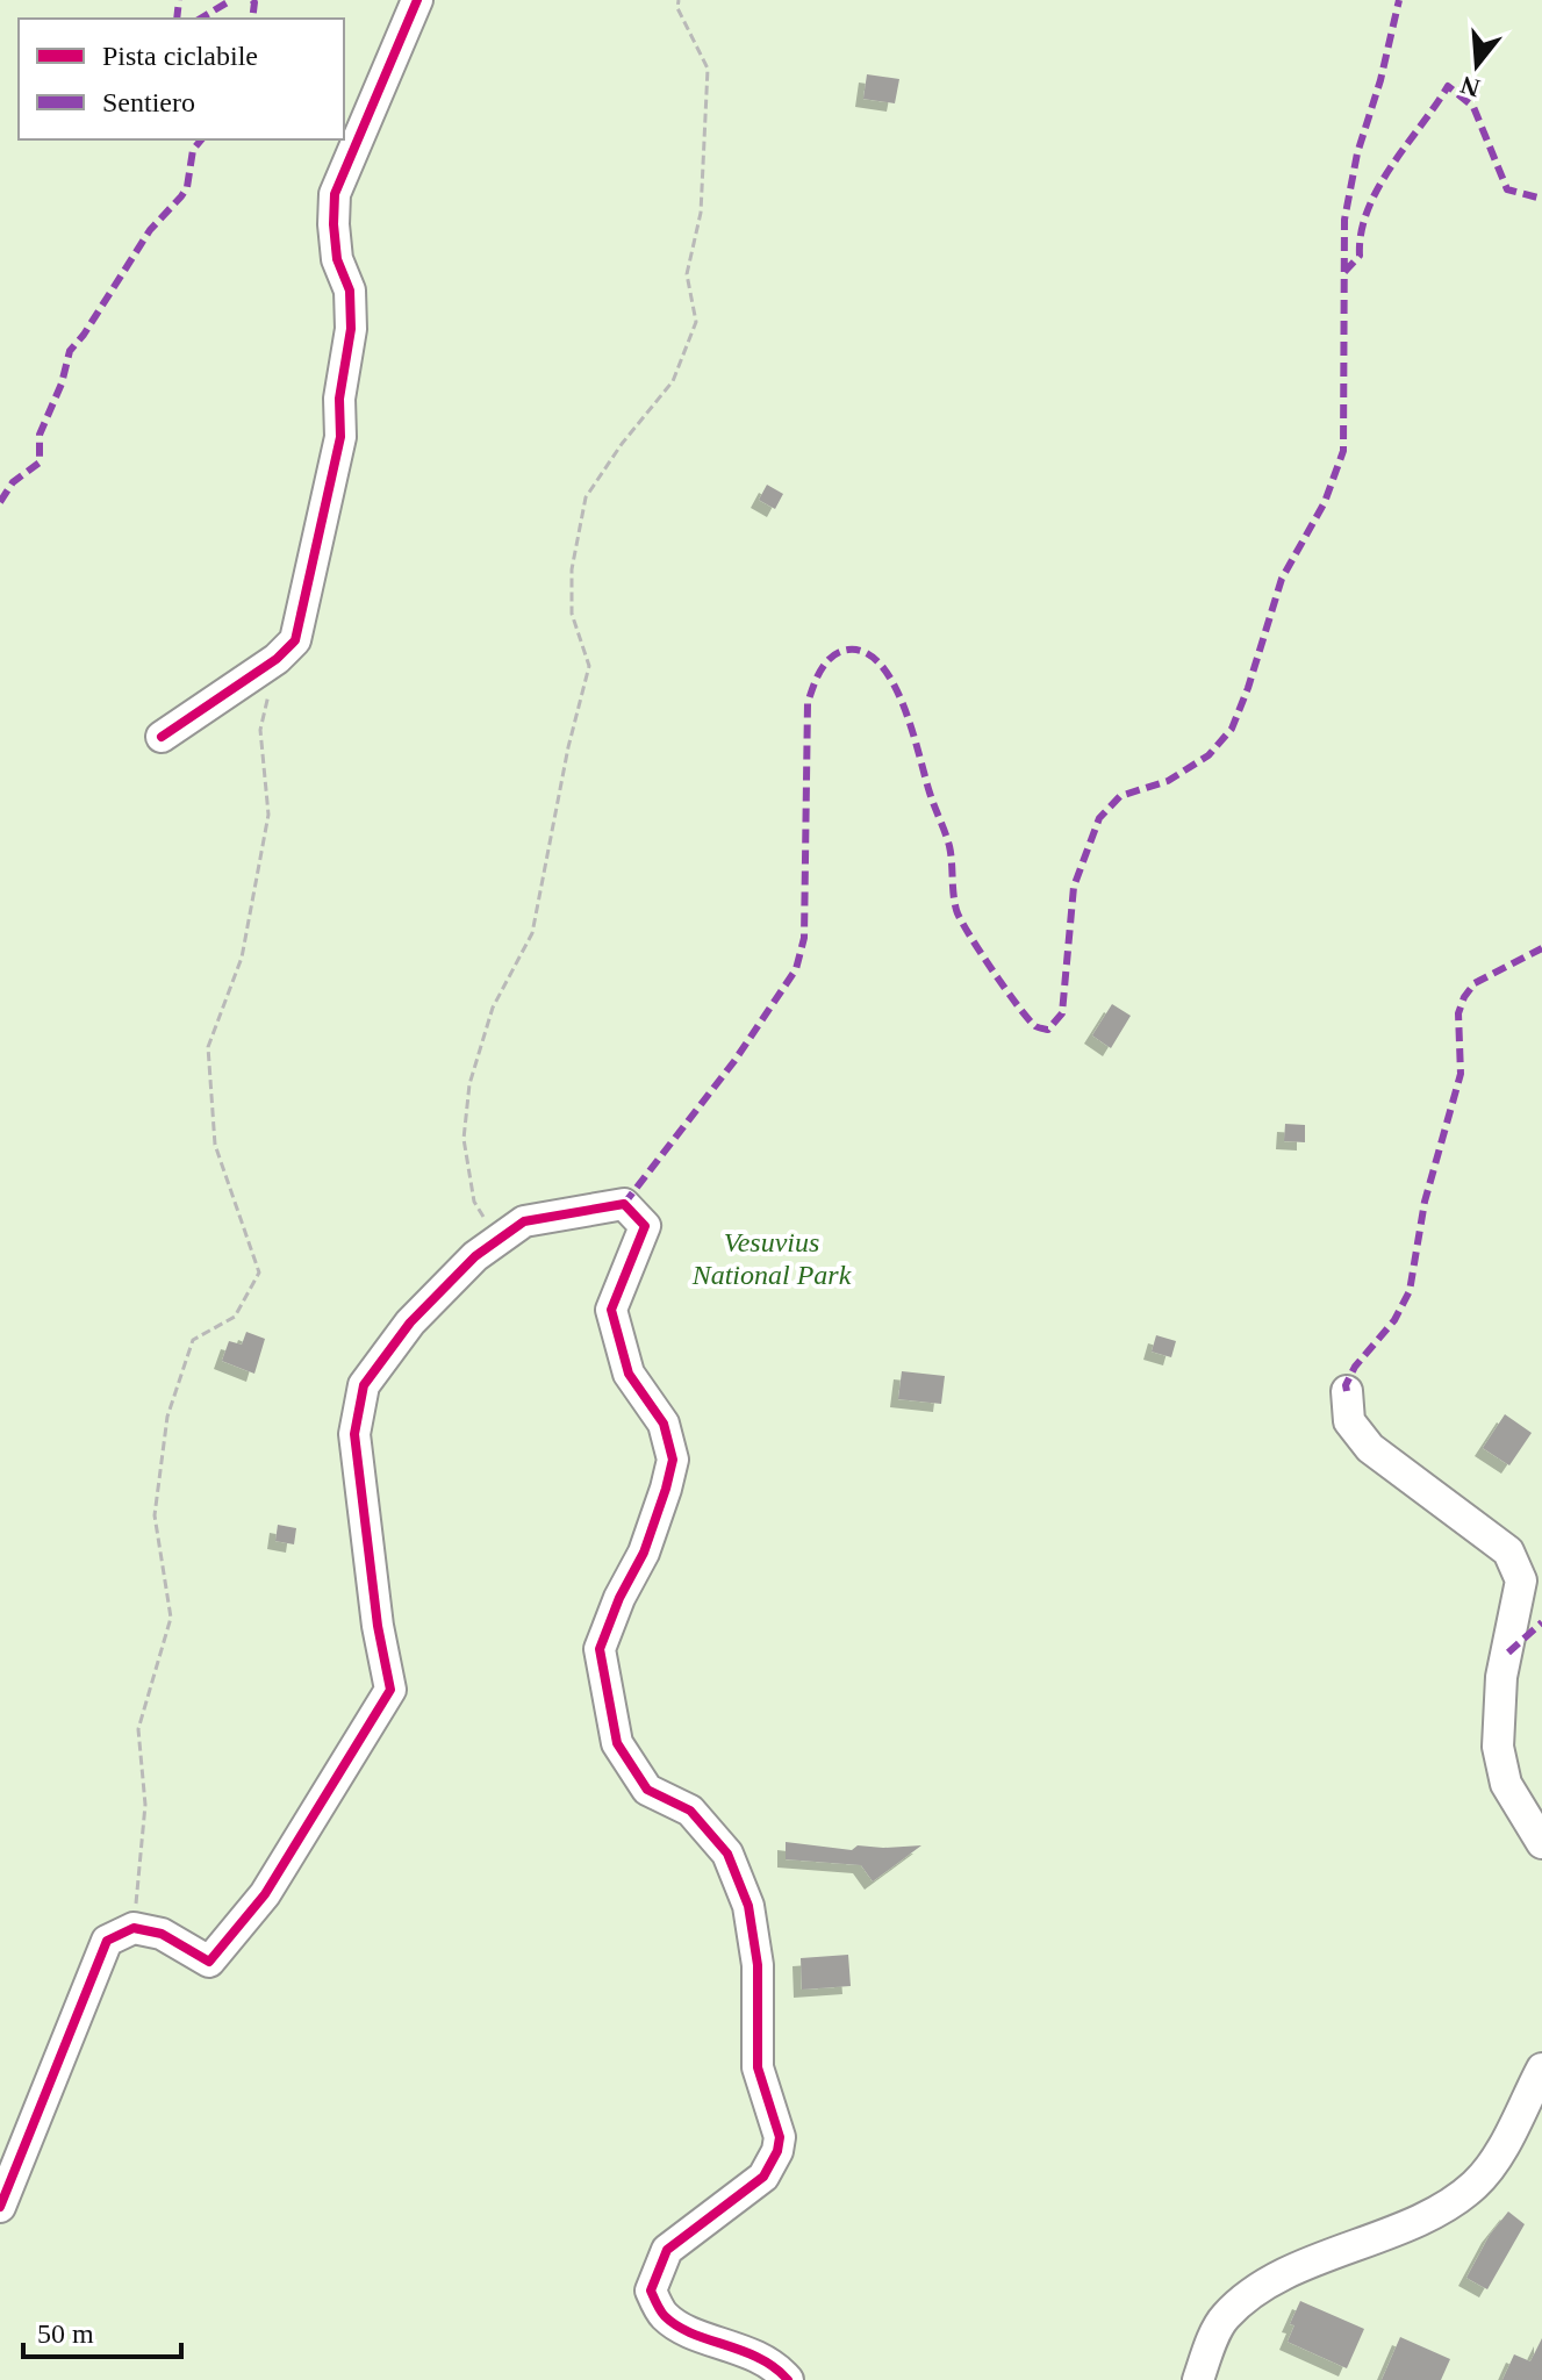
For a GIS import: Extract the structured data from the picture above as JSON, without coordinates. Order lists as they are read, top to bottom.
{
  "parks": ["Vesuvius National Park"],
  "legend": ["Pista ciclabile", "Sentiero"],
  "scale_bar": "50 m",
  "north": "bottom"
}
